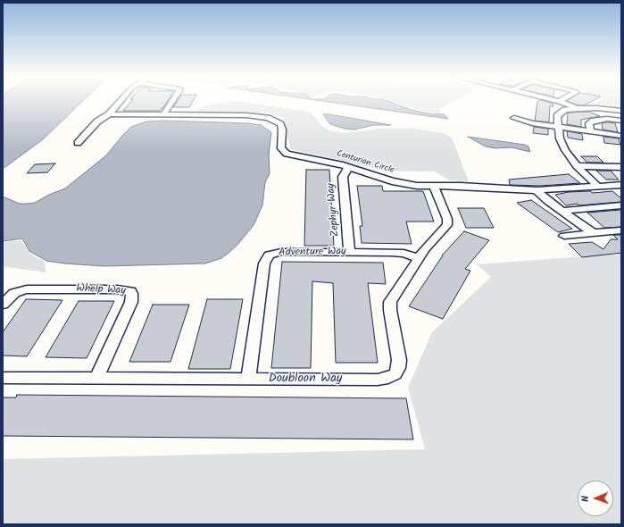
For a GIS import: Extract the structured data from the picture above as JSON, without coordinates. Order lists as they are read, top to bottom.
{
  "streets": {
    "street": [
      "Centurion Circle",
      "Zephyr Way",
      "Adventure Way",
      "Whelp Way",
      "Doubloon Way"
    ]
  },
  "crossings": [
    ["Centurion Circle", "Zephyr Way"],
    ["Centurion Circle", "Doubloon Way"],
    ["Zephyr Way", "Adventure Way"],
    ["Adventure Way", "Doubloon Way"],
    ["Whelp Way", "Doubloon Way"]
  ],
  "north": "left"
}
